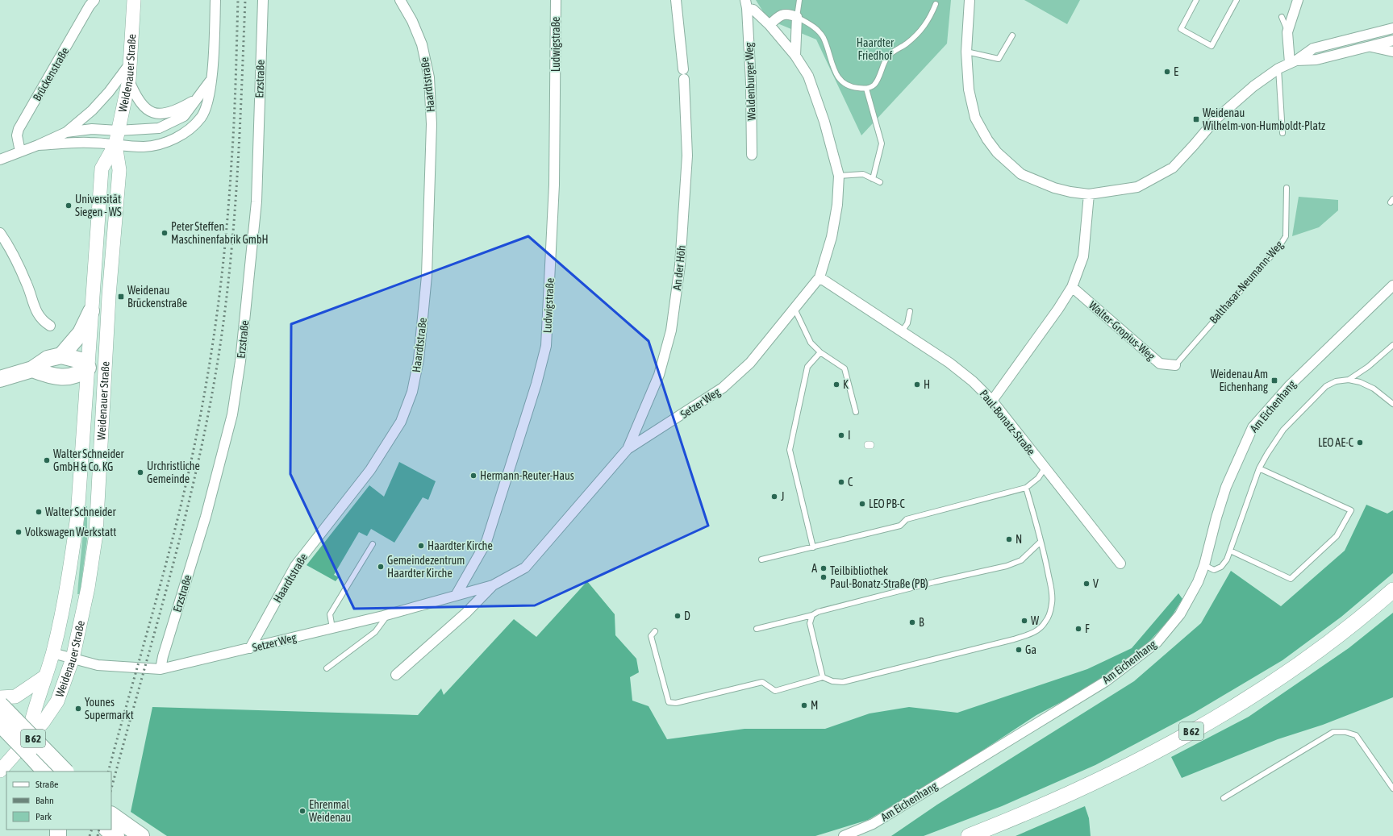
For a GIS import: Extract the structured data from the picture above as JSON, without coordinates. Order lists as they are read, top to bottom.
{
  "streets": {
    "highway": ["B 62"],
    "main road": ["Weidenauer Straße"],
    "street": [
      "Ludwigstraße",
      "Brückenstraße",
      "Erzstraße",
      "Waldenburger Weg",
      "Haardtstraße",
      "An der Höh",
      "Walter-Gropius-Weg",
      "Setzer Weg",
      "Am Eichenhang",
      "Paul-Bonatz-Straße"
    ],
    "lane": ["Balthasar-Neumann-Weg"]
  },
  "crossings": [
    ["Ludwigstraße", "Setzer Weg"],
    ["Weidenauer Straße", "Setzer Weg"],
    ["Weidenauer Straße", "B 62"],
    ["Erzstraße", "Setzer Weg"],
    ["Waldenburger Weg", "Setzer Weg"],
    ["Haardtstraße", "Setzer Weg"],
    ["An der Höh", "Setzer Weg"],
    ["Balthasar-Neumann-Weg", "Walter-Gropius-Weg"],
    ["Setzer Weg", "Paul-Bonatz-Straße"]
  ],
  "parks": ["Haardter Friedhof"],
  "places": {
    "other": [
      "E",
      "Universität Siegen - WS",
      "Peter Steffen Maschinenfabrik GmbH",
      "K",
      "H",
      "I",
      "LEO AE-C",
      "Walter Schneider GmbH & Co. KG",
      "Urchristliche Gemeinde",
      "Hermann-Reuter-Haus",
      "C",
      "J",
      "LEO PB-C",
      "Walter Schneider",
      "Volkswagen Werkstatt",
      "N",
      "Haardter Kirche",
      "Gemeindezentrum Haardter Kirche",
      "A",
      "Teilbibliothek Paul-Bonatz-Straße (PB)",
      "V",
      "D",
      "W",
      "B",
      "F",
      "Ga",
      "M",
      "Younes Supermarkt",
      "Ehrenmal Weidenau"
    ],
    "transit": ["Weidenau Wilhelm-von-Humboldt-Platz", "Weidenau Brückenstraße", "Weidenau Am Eichenhang"]
  },
  "legend": ["Straße", "Bahn", "Park"]
}
